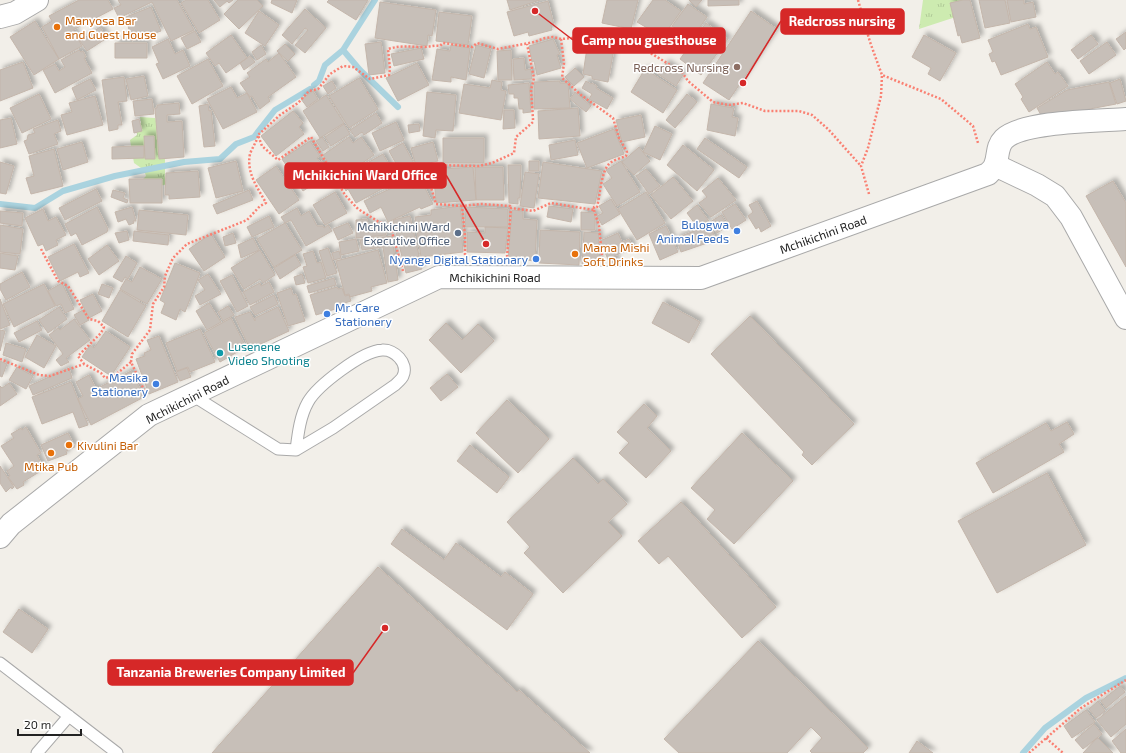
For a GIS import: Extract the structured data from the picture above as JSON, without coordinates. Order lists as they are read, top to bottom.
{
  "streets": {
    "street": ["Mchikichini Road"]
  },
  "places": [
    "Camp nou guesthouse",
    "Manyosa Bar and Guest House",
    "Redcross Nursing",
    "Redcross nursing",
    "Bulogwa Animal Feeds",
    "Mchikichini Ward Executive Office",
    "Mchikichini Ward Office",
    "Mama Mishi Soft Drinks",
    "Nyange Digital Stationary",
    "Mr. Care Stationery",
    "Lusenene Video Shooting",
    "Masika Stationery",
    "Kivulini Bar",
    "Mtika Pub",
    "Tanzania Breweries Company Limited"
  ],
  "scale_bar": "20 m"
}
